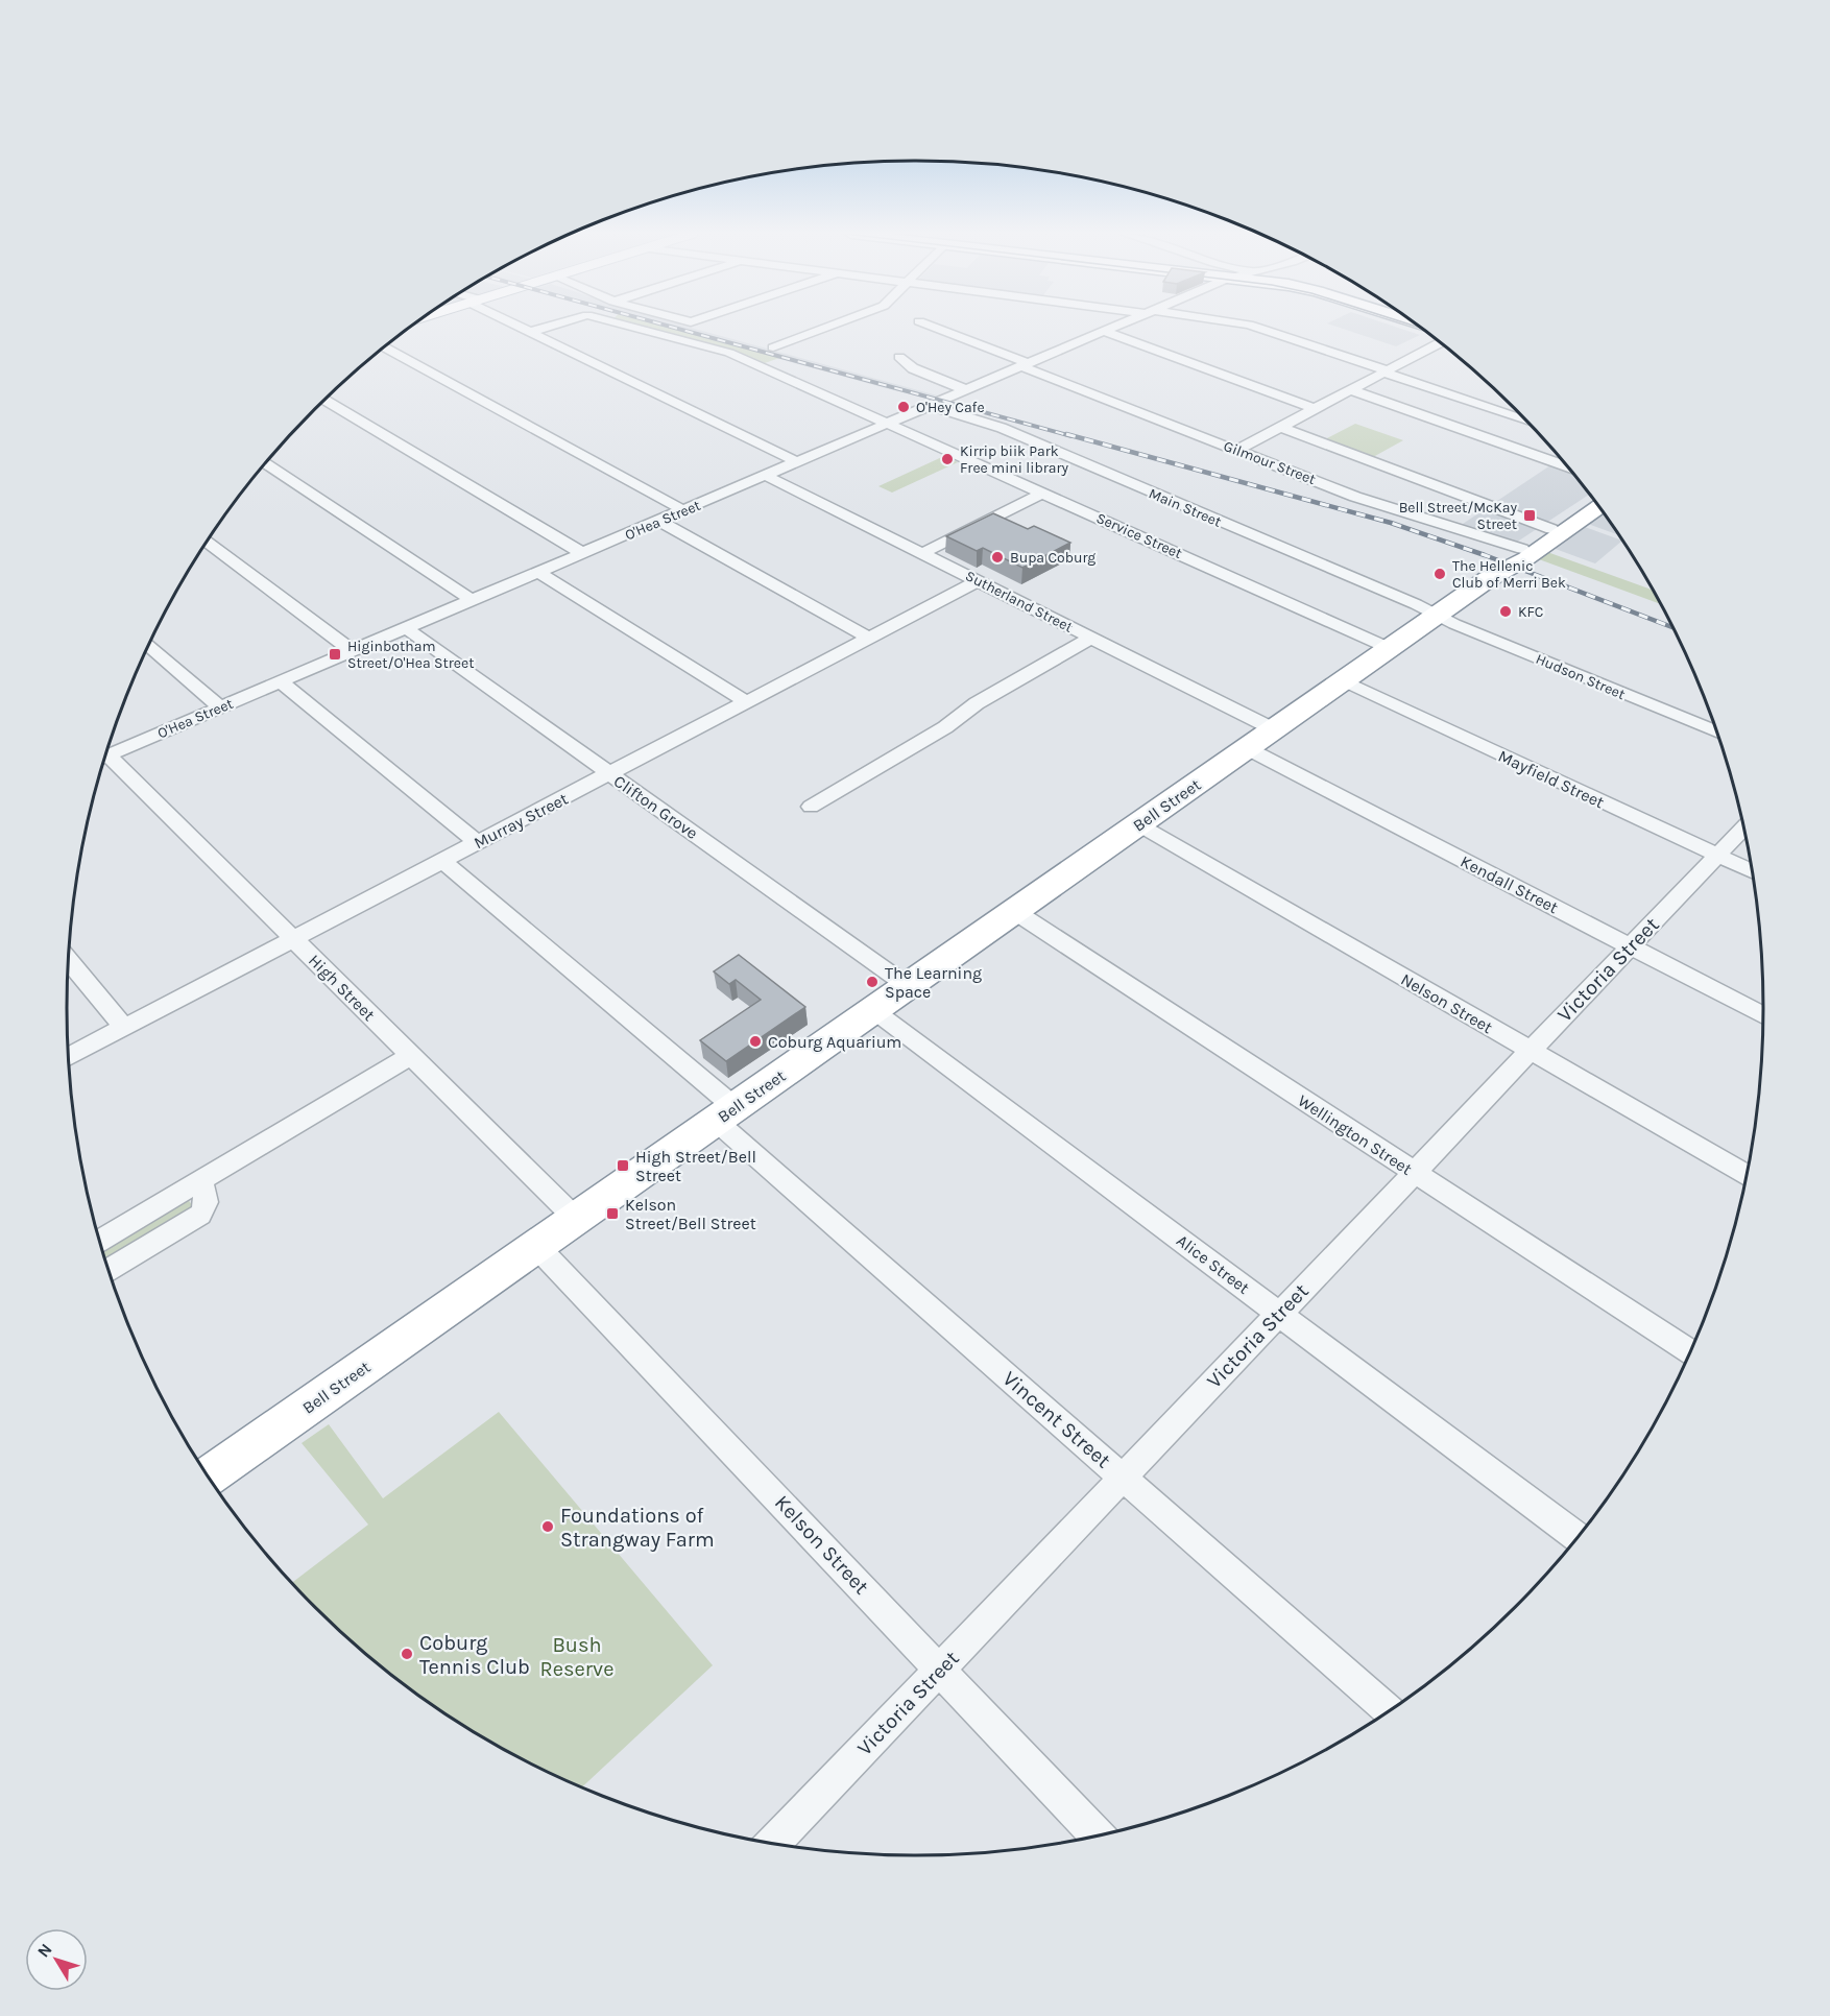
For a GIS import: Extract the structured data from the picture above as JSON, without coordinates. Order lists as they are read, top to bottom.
{
  "streets": {
    "highway": ["Bell Street"],
    "street": [
      "Gilmour Street",
      "Main Street",
      "O'Hea Street",
      "Service Street",
      "Sutherland Street",
      "Hudson Street",
      "Mayfield Street",
      "Clifton Grove",
      "Murray Street",
      "Kendall Street",
      "Victoria Street",
      "High Street",
      "Nelson Street",
      "Wellington Street",
      "Alice Street",
      "Vincent Street",
      "Kelson Street"
    ]
  },
  "crossings": [
    ["Gilmour Street", "O'Hea Street"],
    ["Gilmour Street", "Bell Street"],
    ["Main Street", "O'Hea Street"],
    ["Main Street", "Hudson Street"],
    ["Main Street", "Bell Street"],
    ["O'Hea Street", "Service Street"],
    ["O'Hea Street", "Sutherland Street"],
    ["O'Hea Street", "Clifton Grove"],
    ["Service Street", "Bell Street"],
    ["Sutherland Street", "Bell Street"],
    ["Sutherland Street", "Murray Street"],
    ["Hudson Street", "Bell Street"],
    ["Mayfield Street", "Bell Street"],
    ["Mayfield Street", "Victoria Street"],
    ["Bell Street", "Clifton Grove"],
    ["Bell Street", "Kendall Street"],
    ["Bell Street", "High Street"],
    ["Bell Street", "Nelson Street"],
    ["Bell Street", "Wellington Street"],
    ["Bell Street", "Alice Street"],
    ["Bell Street", "Vincent Street"],
    ["Bell Street", "Kelson Street"],
    ["Clifton Grove", "Murray Street"],
    ["Murray Street", "High Street"],
    ["Murray Street", "Vincent Street"],
    ["Kendall Street", "Victoria Street"],
    ["Victoria Street", "Nelson Street"],
    ["Victoria Street", "Wellington Street"],
    ["Victoria Street", "Alice Street"],
    ["Victoria Street", "Vincent Street"],
    ["Victoria Street", "Kelson Street"]
  ],
  "parks": ["Bush Reserve"],
  "places": {
    "other": [
      "O'Hey Cafe",
      "Kirrip biik Park Free mini library",
      "Bupa Coburg",
      "The Hellenic Club of Merri Bek",
      "KFC",
      "The Learning Space",
      "Coburg Aquarium",
      "Foundations of Strangway Farm",
      "Coburg Tennis Club"
    ],
    "transit": [
      "Bell Street/McKay Street",
      "Higinbotham Street/O'Hea Street",
      "High Street/Bell Street",
      "Kelson Street/Bell Street"
    ]
  },
  "north": "top left"
}
